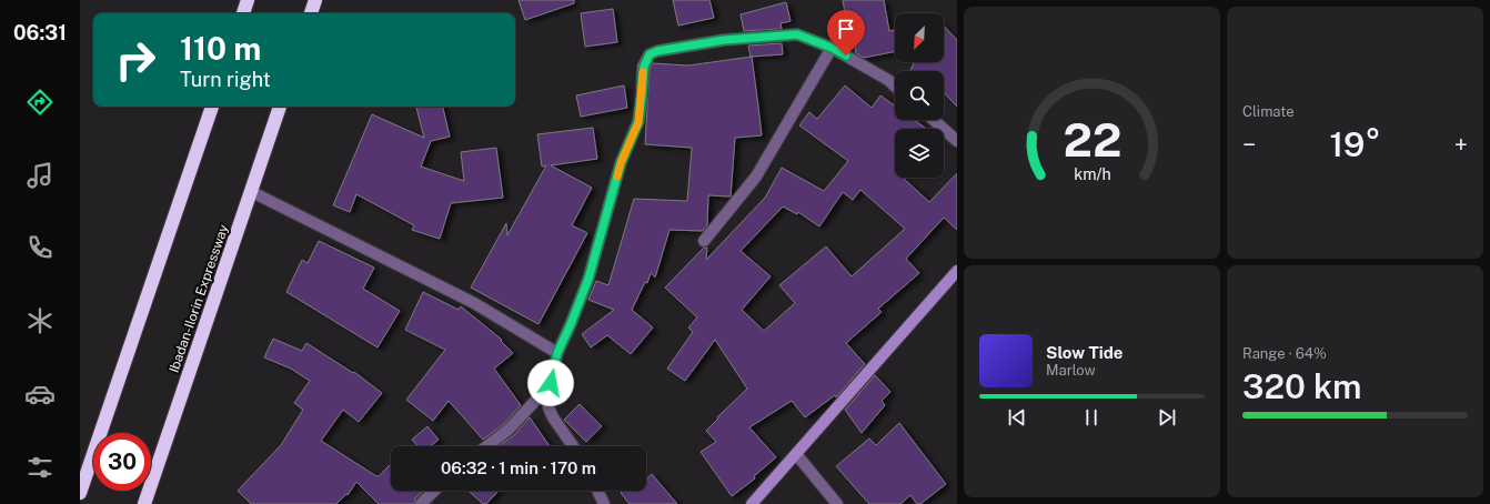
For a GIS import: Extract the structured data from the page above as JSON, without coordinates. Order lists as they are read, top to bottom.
{
  "streets": {
    "highway": ["Ibadan-Ilorin Expressway"]
  },
  "north": "bottom left",
  "page": {
    "tabs": "06:31",
    "tile": [
      "Climate",
      ["Range · 64%", "320 km"]
    ],
    "turn": ["110 m", "Turn right"],
    "heat": ["−", "19°", "+"],
    "song": ["Slow Tide", "Marlow"],
    "limit": "30",
    "trip": "06:32 · 1 min · 170 m",
    "gauge": ["22", "km/h"]
  }
}
